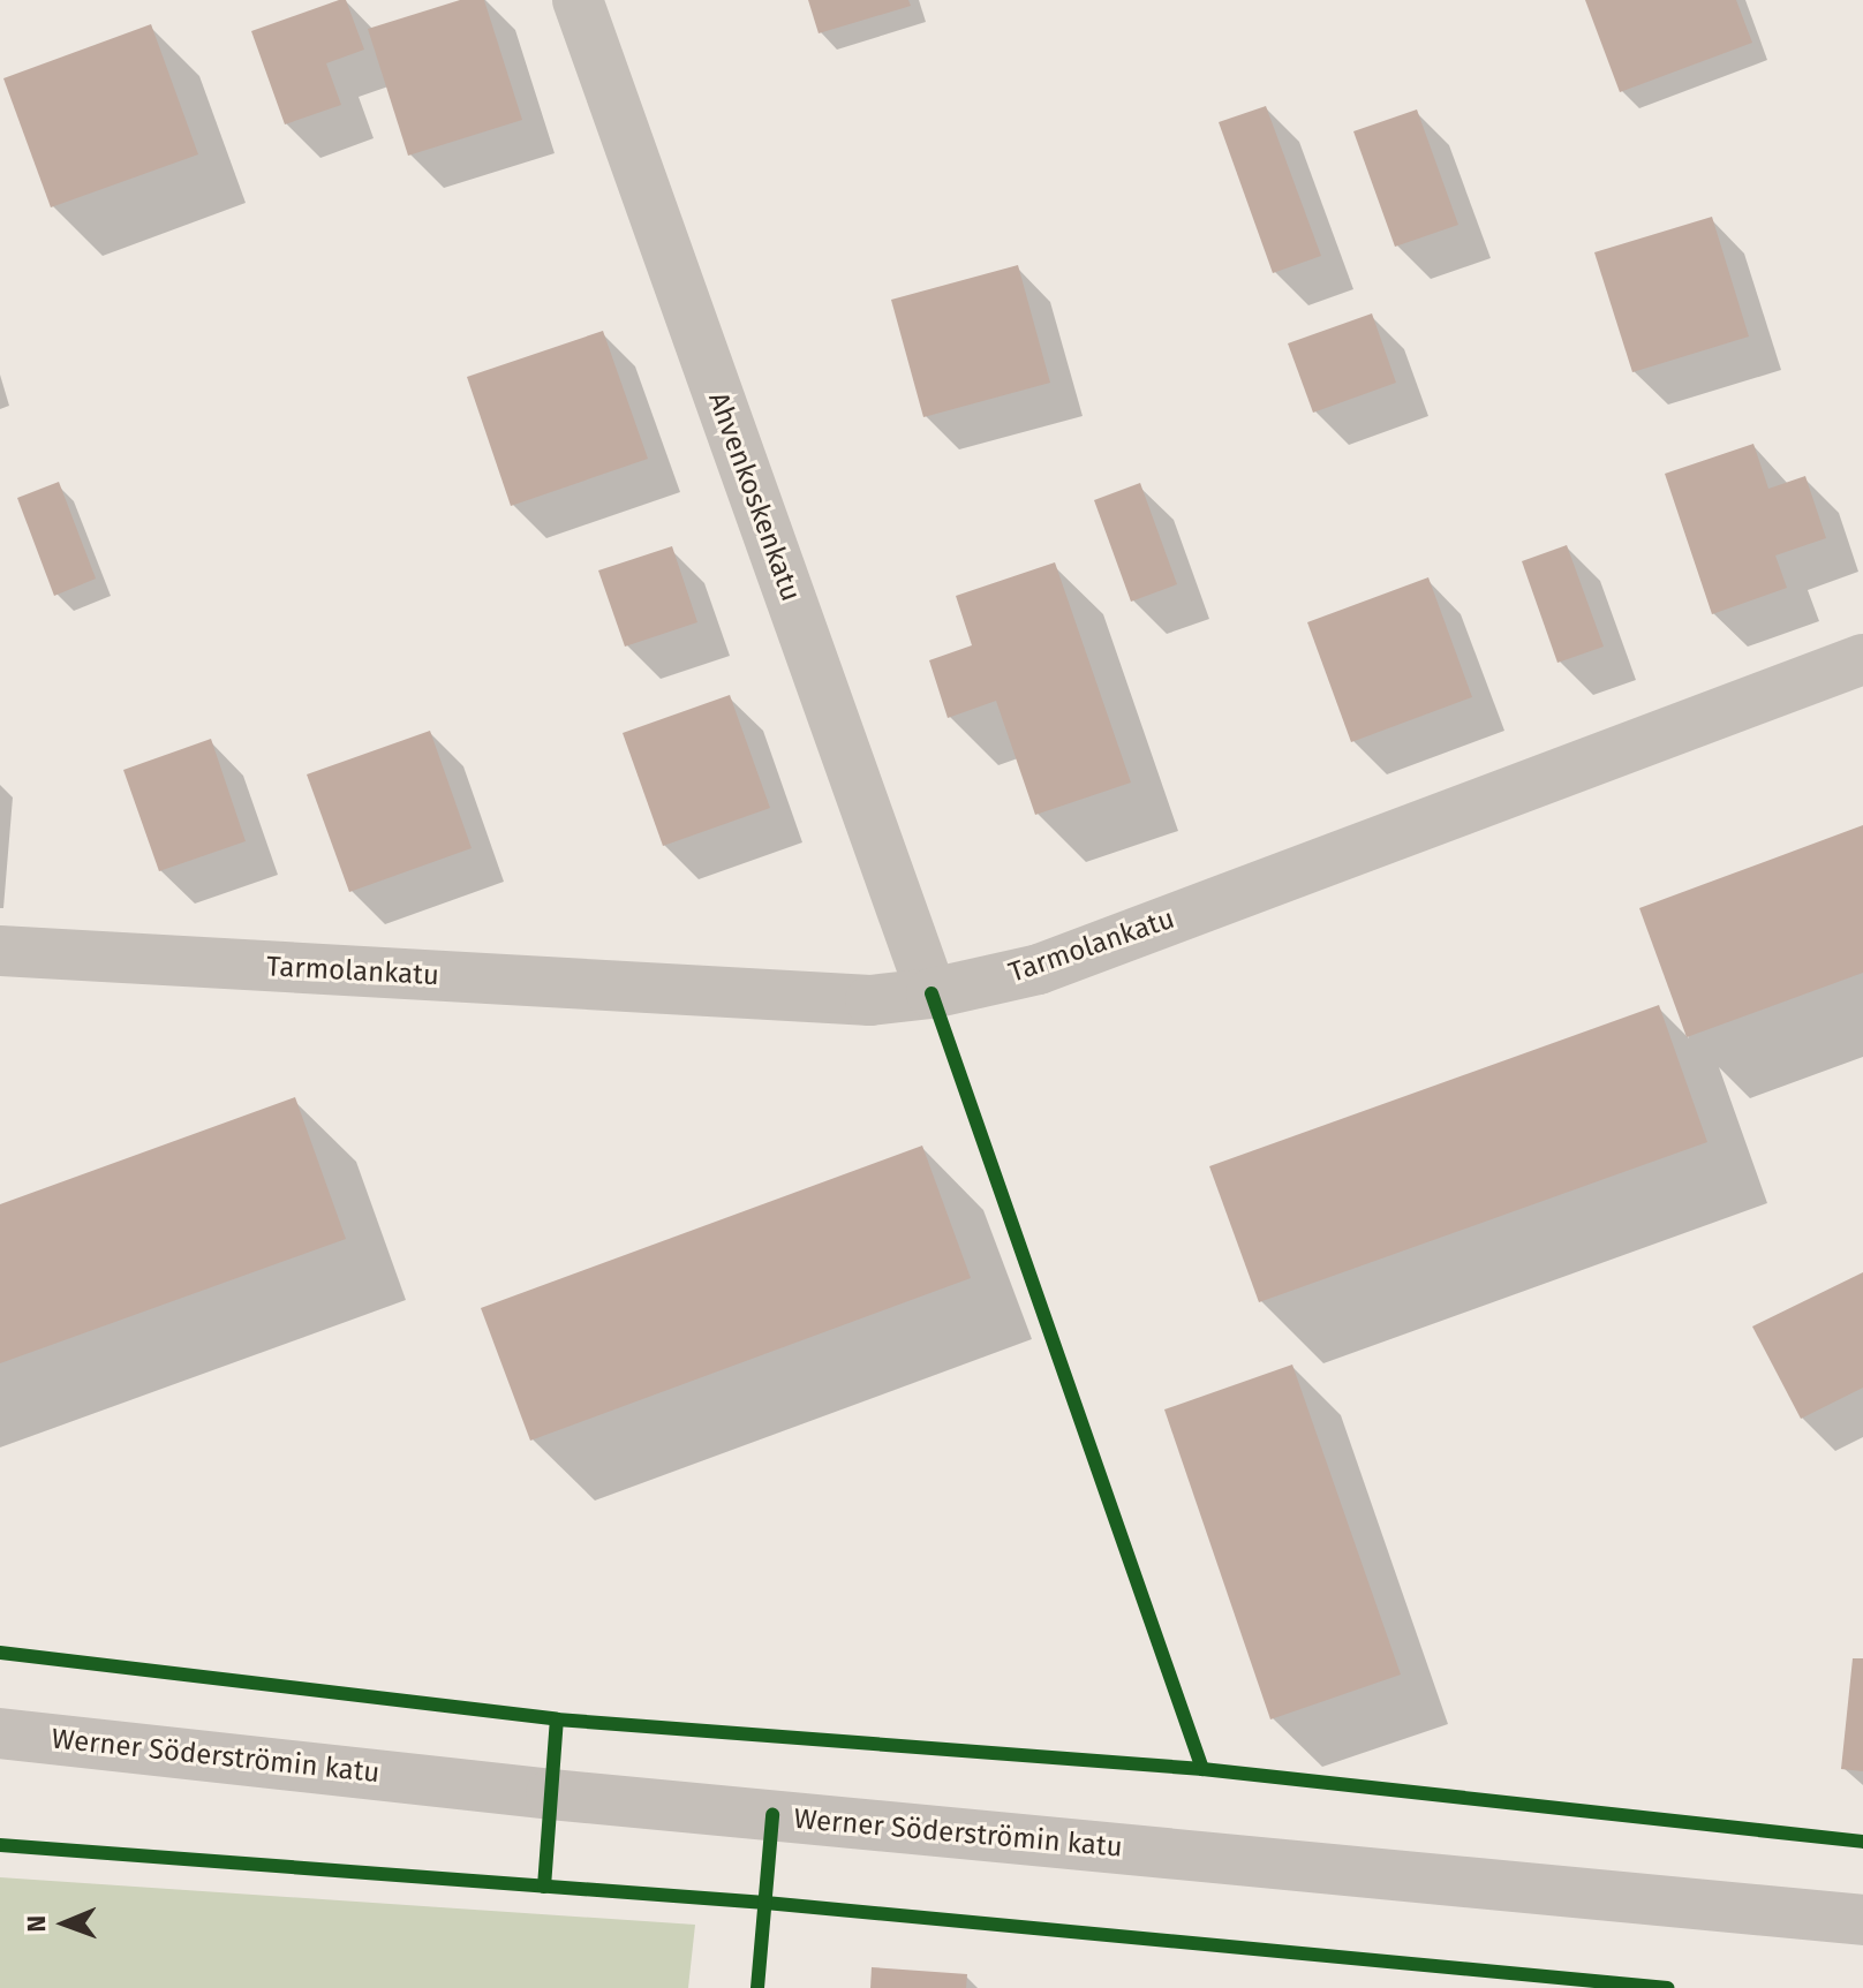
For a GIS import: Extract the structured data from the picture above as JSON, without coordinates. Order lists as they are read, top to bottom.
{
  "streets": {
    "street": ["Ahvenkoskenkatu", "Tarmolankatu", "Werner Söderströmin katu"]
  },
  "crossings": [
    ["Ahvenkoskenkatu", "Tarmolankatu"]
  ],
  "north": "left"
}
